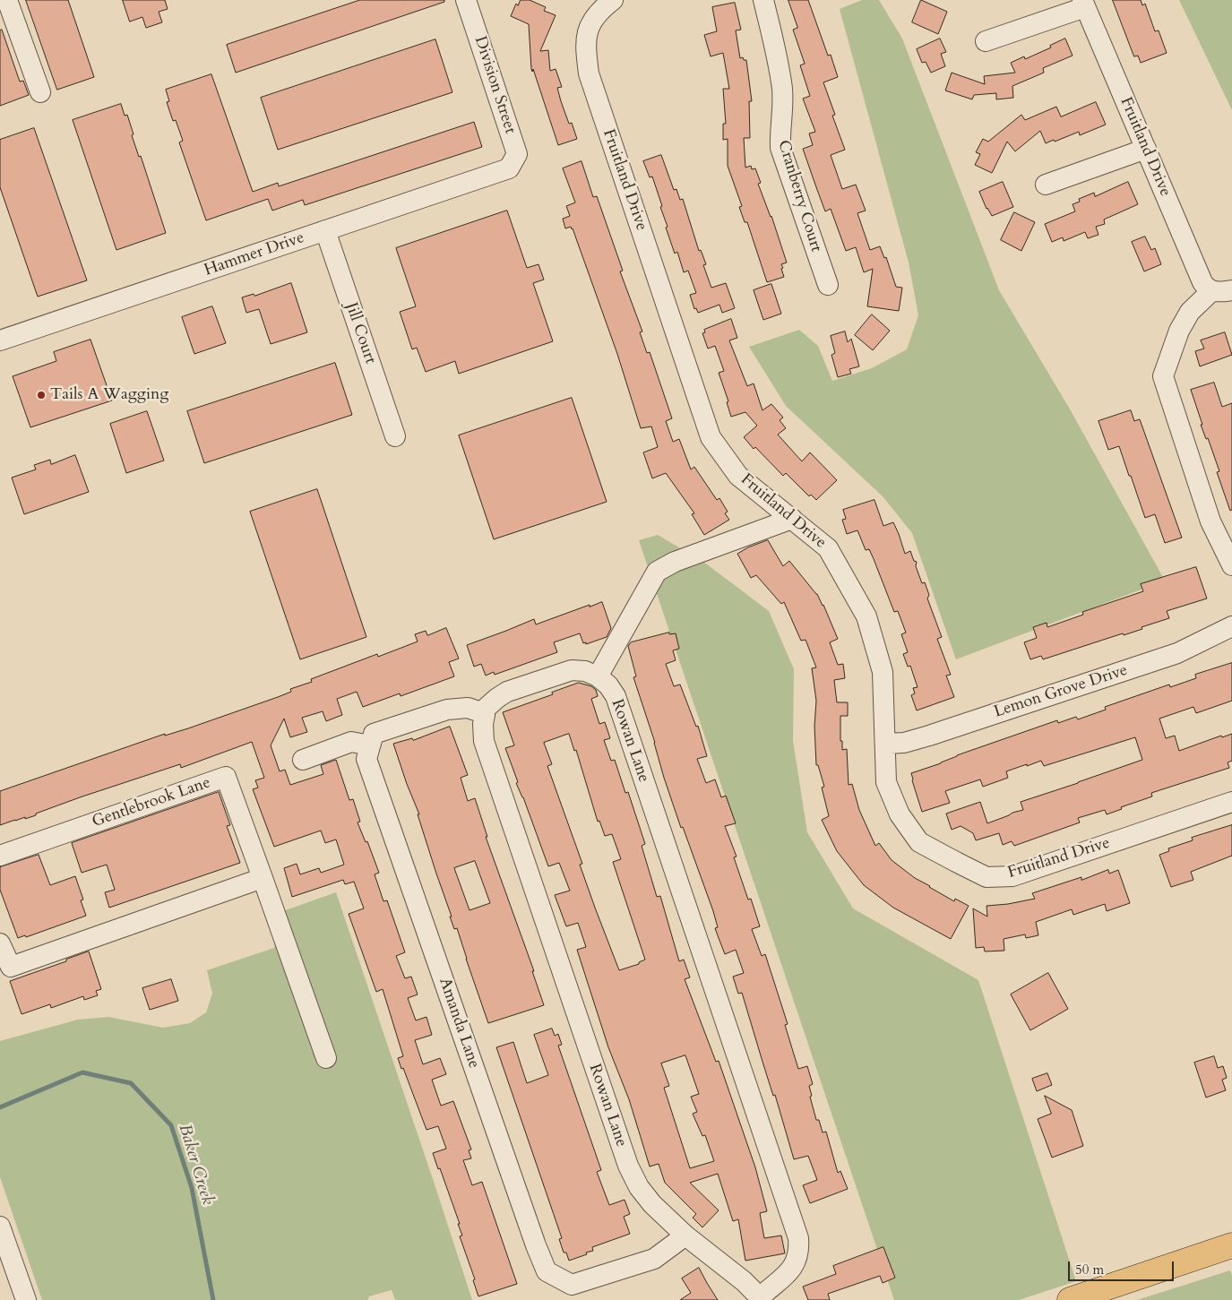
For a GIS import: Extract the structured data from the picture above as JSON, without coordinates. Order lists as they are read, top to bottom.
{
  "streets": {
    "street": [
      "Division Street",
      "Fruitland Drive",
      "Cranberry Court",
      "Hammer Drive",
      "Jill Court",
      "Lemon Grove Drive",
      "Rowan Lane",
      "Gentlebrook Lane",
      "Amanda Lane"
    ]
  },
  "crossings": [
    ["Division Street", "Hammer Drive"],
    ["Fruitland Drive", "Lemon Grove Drive"],
    ["Hammer Drive", "Jill Court"],
    ["Rowan Lane", "Amanda Lane"]
  ],
  "water": ["Baker Creek"],
  "places": ["Tails A Wagging"],
  "scale_bar": "50 m"
}
